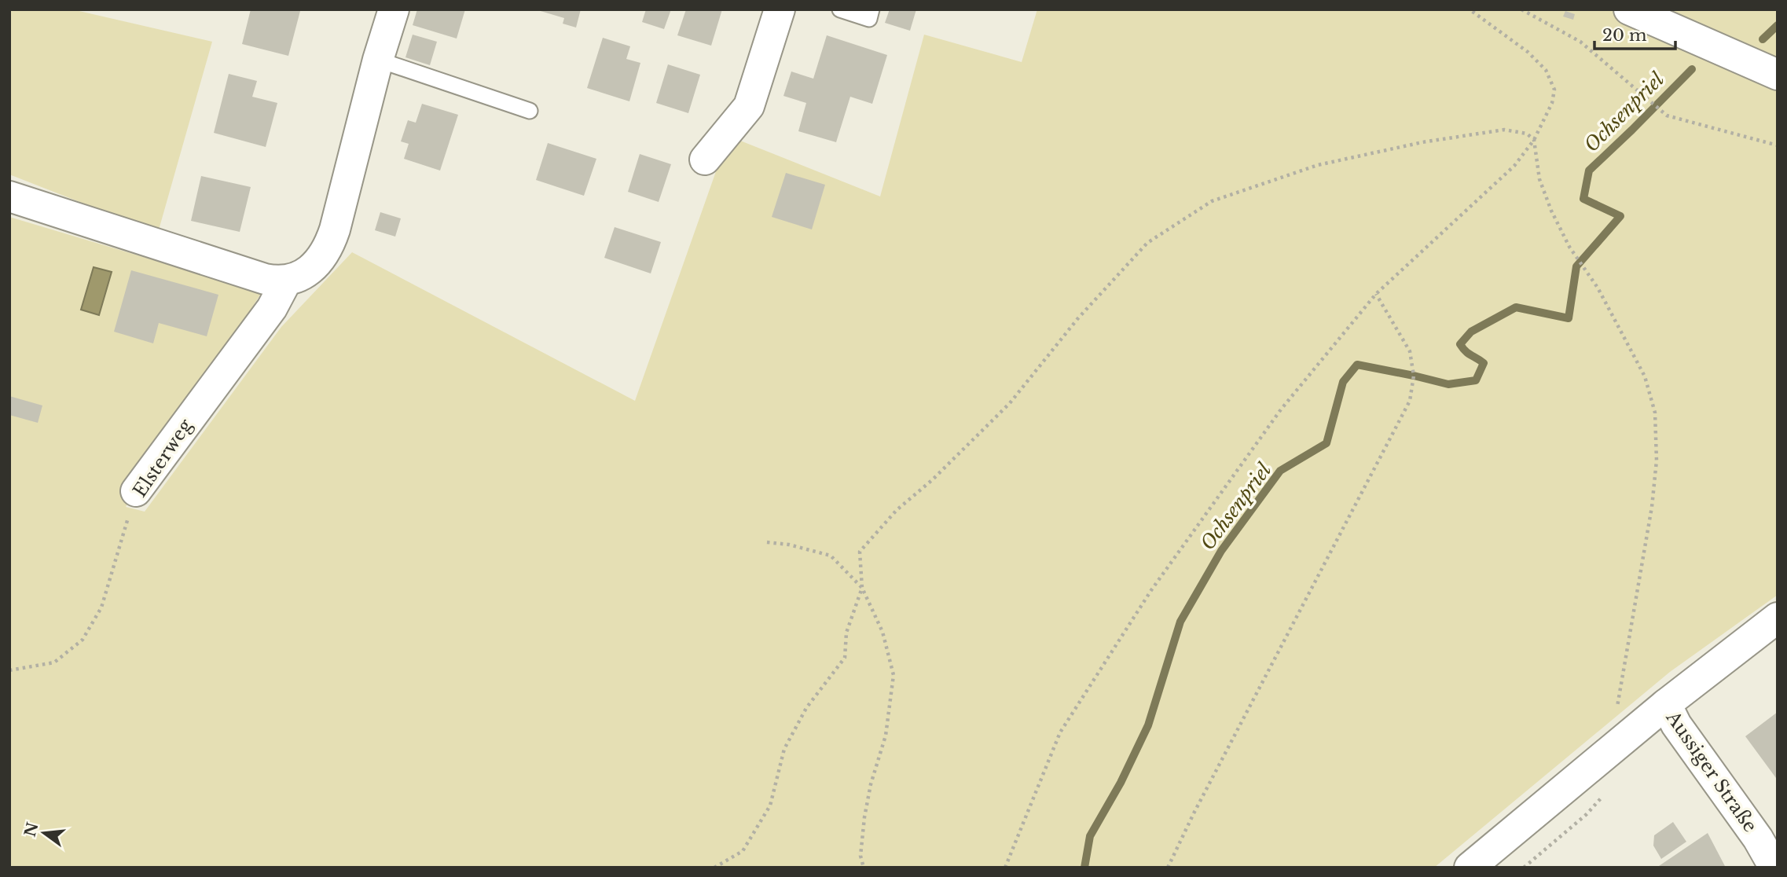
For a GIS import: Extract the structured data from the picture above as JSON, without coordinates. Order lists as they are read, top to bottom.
{
  "streets": {
    "street": ["Elsterweg", "Aussiger Straße"]
  },
  "water": ["Ochsenpriel"],
  "scale_bar": "20 m",
  "north": "left"
}
